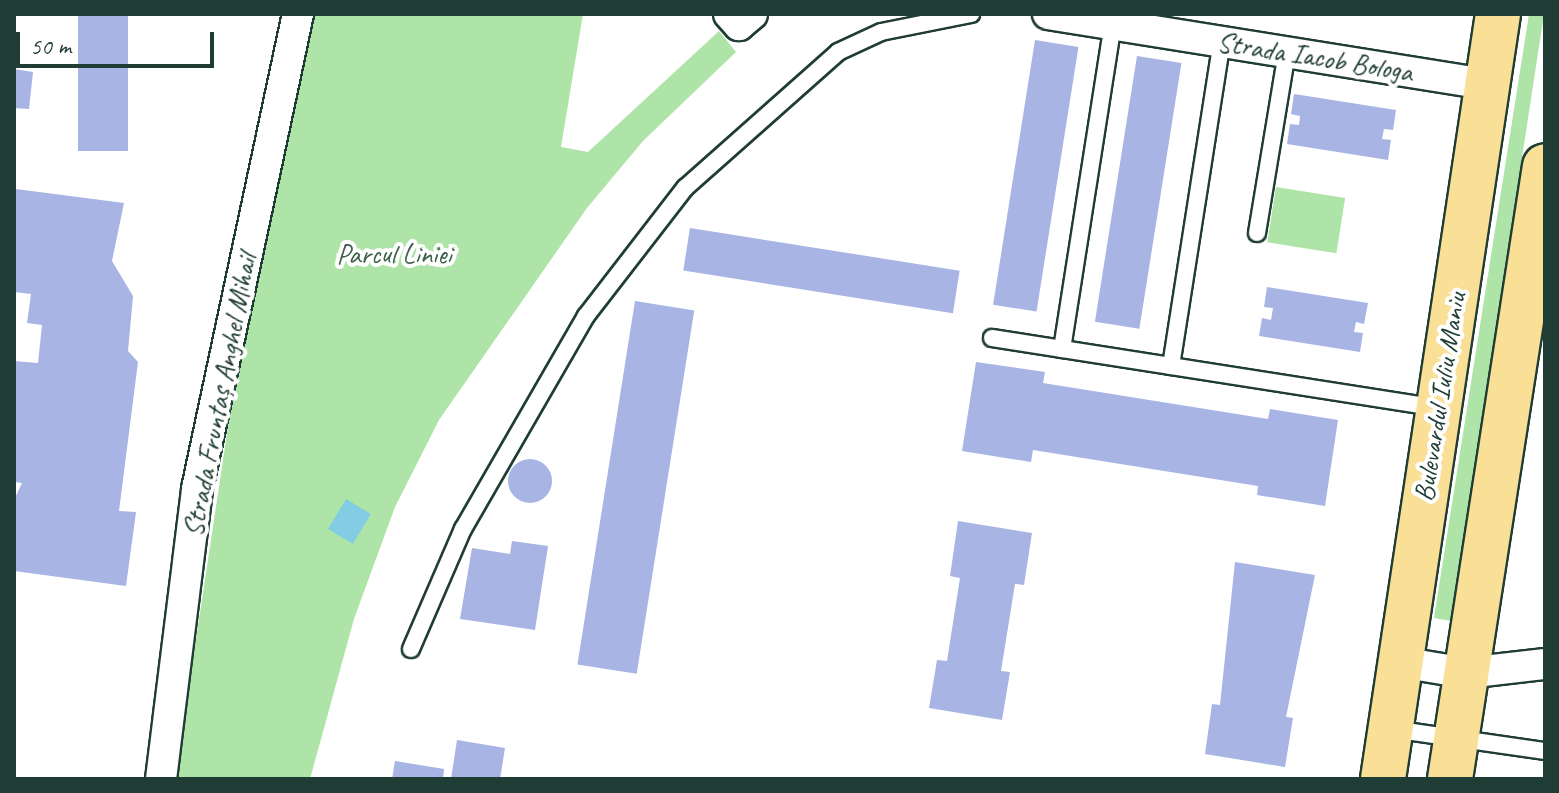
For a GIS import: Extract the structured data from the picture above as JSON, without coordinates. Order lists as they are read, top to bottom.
{
  "streets": {
    "main road": ["Bulevardul Iuliu Maniu"],
    "street": ["Strada Iacob Bologa", "Strada Fruntaș Anghel Mihail"]
  },
  "crossings": [
    ["Strada Iacob Bologa", "Bulevardul Iuliu Maniu"]
  ],
  "parks": ["Parcul Liniei"],
  "scale_bar": "50 m"
}
